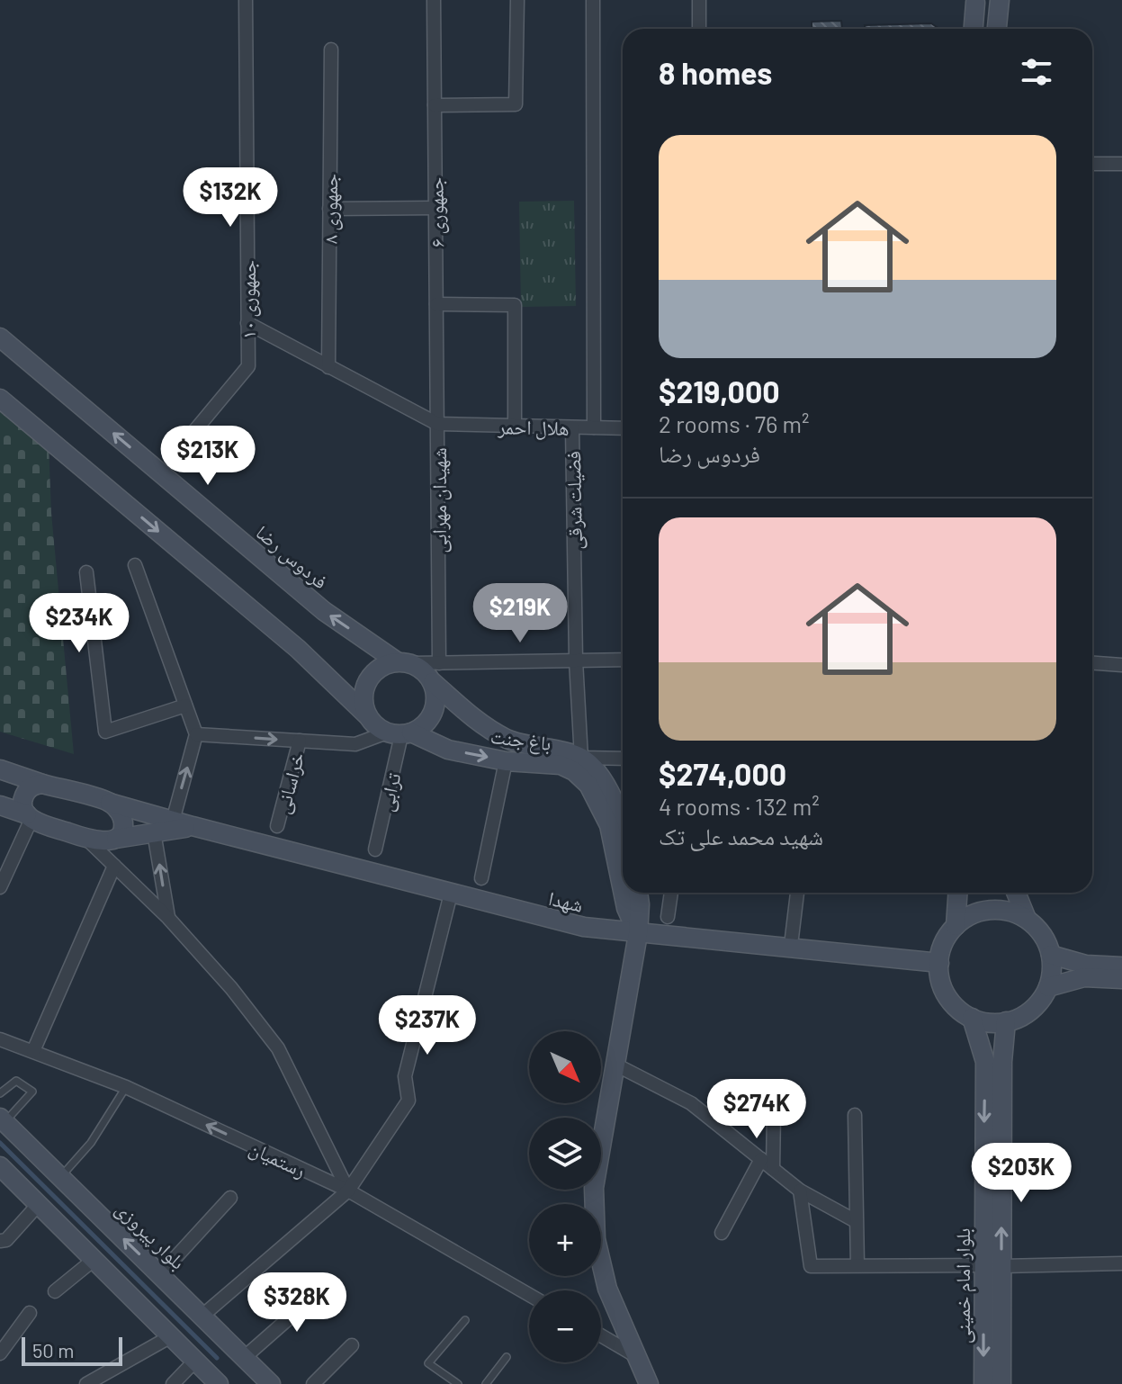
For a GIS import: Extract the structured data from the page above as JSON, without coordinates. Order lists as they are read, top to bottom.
{
  "streets": {
    "street": [
      "جمهوری ۸",
      "جمهوری ۶",
      "جمهوری ۱۰",
      "هلال احمر",
      "شهیدان مهرابی",
      "فضیلت شرقی",
      "فردوس رضا",
      "باغ جنت",
      "خراسانی",
      "ترابی",
      "شهدا",
      "رستمیان",
      "بلوار پیروزی",
      "بلوار امام خمینی"
    ]
  },
  "crossings": [
    ["جمهوری ۶", "هلال احمر"],
    ["جمهوری ۶", "شهیدان مهرابی"],
    ["هلال احمر", "شهیدان مهرابی"],
    ["هلال احمر", "فضیلت شرقی"],
    ["فضیلت شرقی", "باغ جنت"],
    ["فردوس رضا", "باغ جنت"],
    ["فردوس رضا", "ترابی"],
    ["باغ جنت", "ترابی"],
    ["باغ جنت", "شهدا"],
    ["شهدا", "بلوار امام خمینی"]
  ],
  "one_way": ["رستمیان"],
  "scale_bar": "50 m",
  "north": "bottom right",
  "page": {
    "heading": "8 homes",
    "list": [
      {
        "name": "$219,000",
        "note": "2 rooms · 76 m² · فردوس رضا"
      },
      {
        "name": "$274,000",
        "note": "4 rooms · 132 m² · شهید محمد علی تک"
      }
    ],
    "price": [
      "$132K",
      "$213K",
      "$219K",
      "$234K",
      "$237K",
      "$274K",
      "$203K",
      "$328K"
    ],
    "map_buttons": ["+", "−"],
    "scale": "50 m"
  }
}
